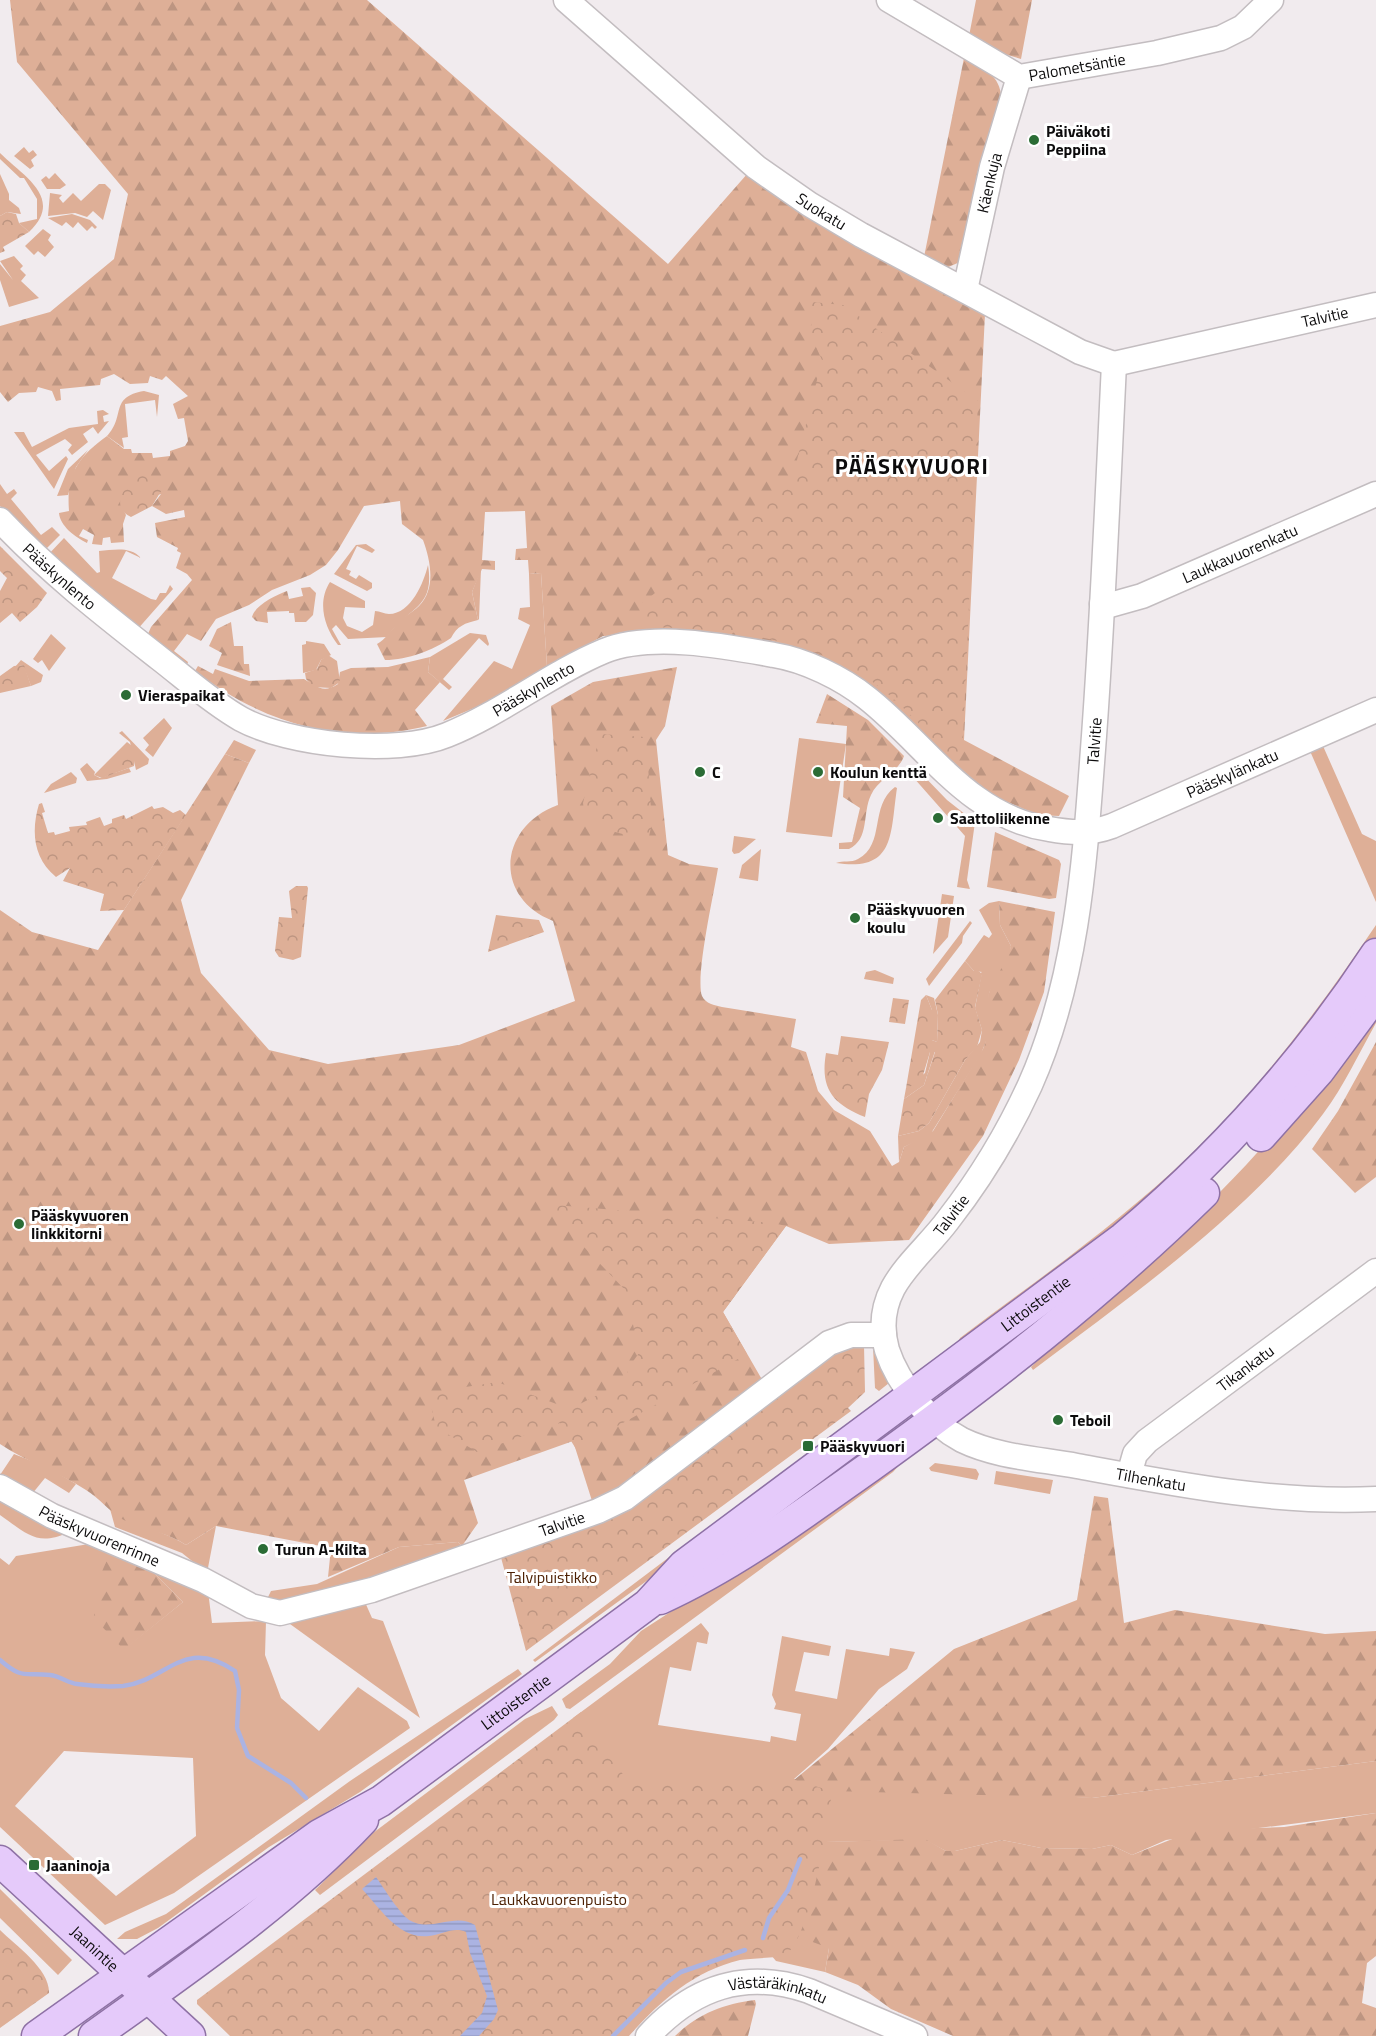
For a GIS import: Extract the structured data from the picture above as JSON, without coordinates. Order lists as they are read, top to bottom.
{
  "streets": {
    "main road": ["Littoistentie", "Jaanintie"],
    "street": [
      "Palometsäntie",
      "Käenkuja",
      "Suokatu",
      "Talvitie",
      "Laukkavuorenkatu",
      "Pääskynlento",
      "Pääskylänkatu",
      "Tikankatu",
      "Tilhenkatu",
      "Pääskyvuorenrinne",
      "Västäräkinkatu"
    ]
  },
  "crossings": [
    ["Palometsäntie", "Käenkuja"],
    ["Käenkuja", "Suokatu"],
    ["Suokatu", "Talvitie"],
    ["Talvitie", "Laukkavuorenkatu"],
    ["Talvitie", "Pääskynlento"],
    ["Talvitie", "Pääskylänkatu"],
    ["Talvitie", "Littoistentie"],
    ["Talvitie", "Tilhenkatu"],
    ["Talvitie", "Pääskyvuorenrinne"],
    ["Pääskynlento", "Pääskylänkatu"],
    ["Littoistentie", "Tilhenkatu"],
    ["Littoistentie", "Jaanintie"],
    ["Tikankatu", "Tilhenkatu"]
  ],
  "districts": ["PÄÄSKYVUORI"],
  "parks": ["Talvipuistikko", "Laukkavuorenpuisto"],
  "places": {
    "other": [
      "Päiväkoti Peppiina",
      "Vieraspaikat",
      "C",
      "Koulun kenttä",
      "Saattoliikenne",
      "Pääskyvuoren koulu",
      "Pääskyvuoren linkkitorni",
      "Teboil",
      "Turun A-Kilta"
    ],
    "transit": ["Pääskyvuori", "Jaaninoja"]
  }
}
